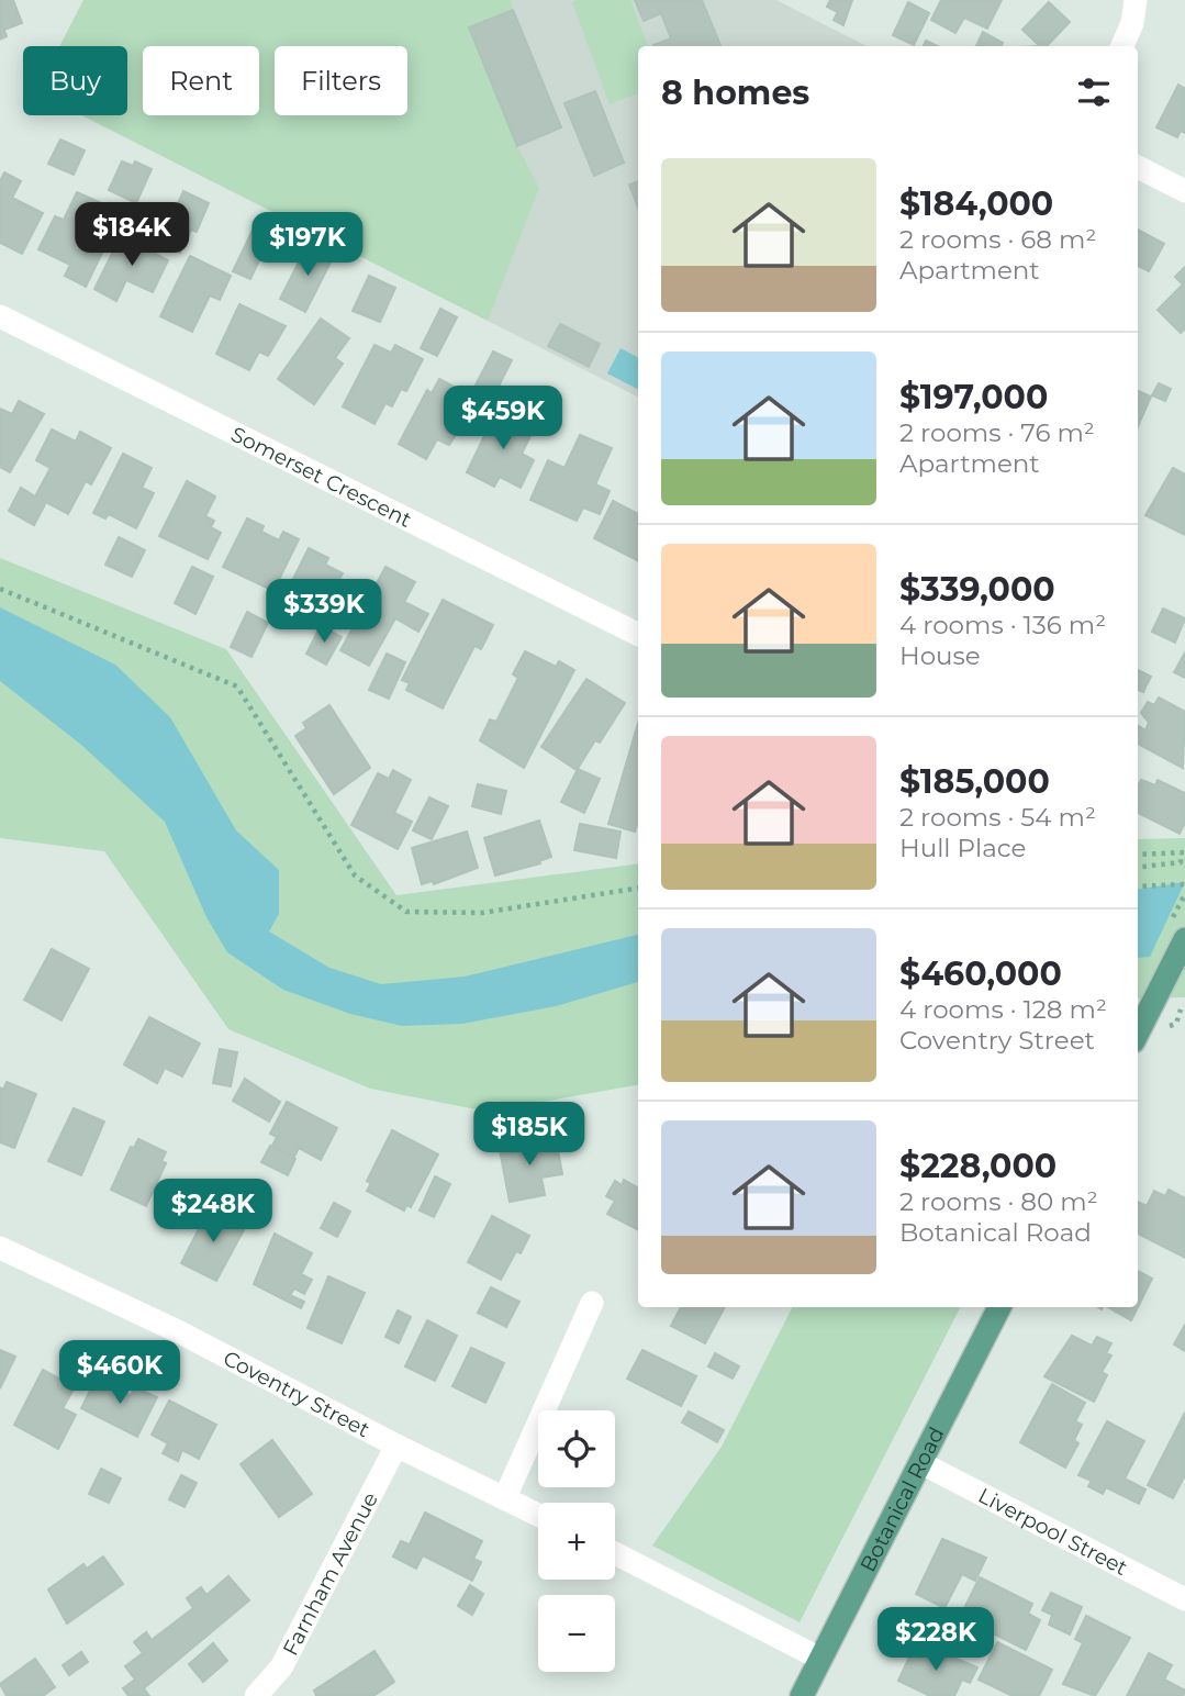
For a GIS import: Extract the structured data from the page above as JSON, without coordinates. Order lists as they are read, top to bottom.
{
  "streets": {
    "main road": ["Botanical Road"],
    "street": [
      "Somerset Crescent",
      "Coventry Street",
      "Liverpool Street",
      "Farnham Avenue"
    ]
  },
  "crossings": [
    ["Coventry Street", "Farnham Avenue"],
    ["Botanical Road", "Liverpool Street"]
  ],
  "page": {
    "chip": ["Buy", "Rent", "Filters"],
    "heading": "8 homes",
    "list": [
      {
        "name": "$184,000",
        "note": "2 rooms · 68 m² · Apartment"
      },
      {
        "name": "$197,000",
        "note": "2 rooms · 76 m² · Apartment"
      },
      {
        "name": "$339,000",
        "note": "4 rooms · 136 m² · House"
      },
      {
        "name": "$185,000",
        "note": "2 rooms · 54 m² · Hull Place"
      },
      {
        "name": "$460,000",
        "note": "4 rooms · 128 m² · Coventry Street"
      },
      {
        "name": "$228,000",
        "note": "2 rooms · 80 m² · Botanical Road"
      }
    ],
    "price": [
      "$184K",
      "$197K",
      "$459K",
      "$339K",
      "$185K",
      "$248K",
      "$460K",
      "$228K"
    ],
    "map_buttons": ["+", "−"]
  }
}
